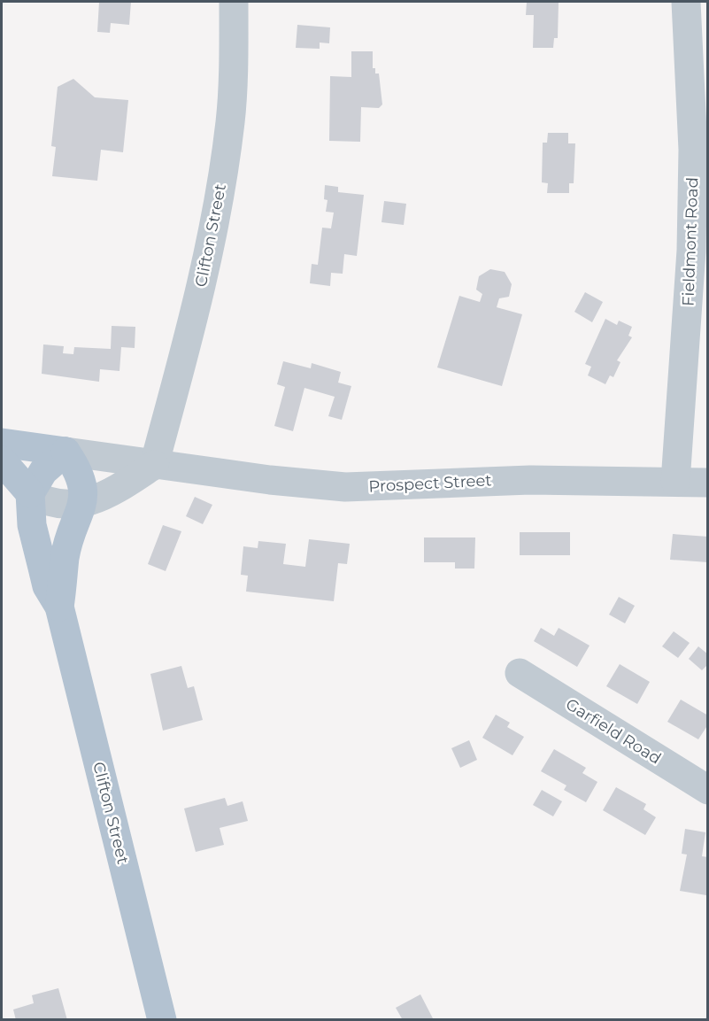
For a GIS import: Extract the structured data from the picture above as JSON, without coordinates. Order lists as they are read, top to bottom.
{
  "streets": {
    "main road": ["Clifton Street", "Prospect Street"],
    "street": ["Fieldmont Road", "Garfield Road"]
  },
  "crossings": [
    ["Clifton Street", "Prospect Street"],
    ["Fieldmont Road", "Prospect Street"]
  ]
}
